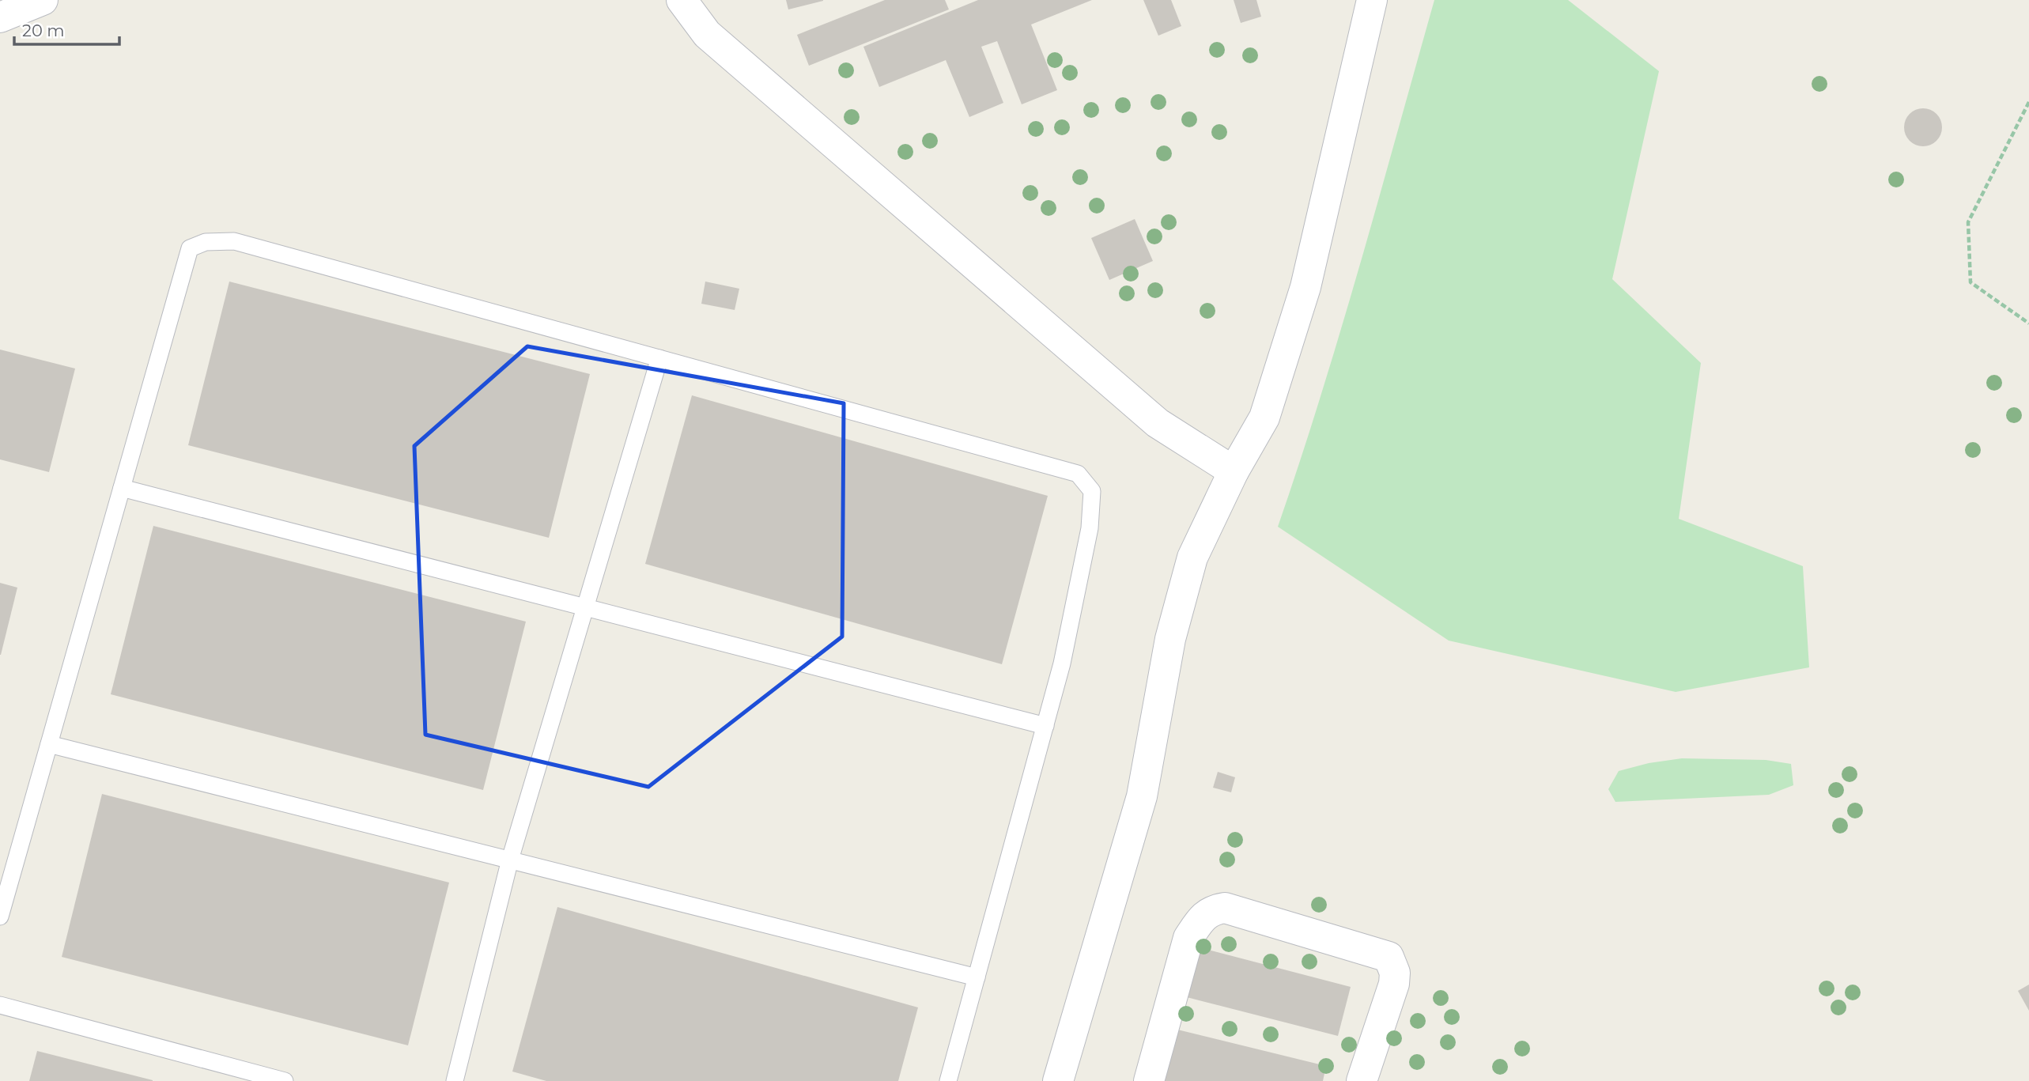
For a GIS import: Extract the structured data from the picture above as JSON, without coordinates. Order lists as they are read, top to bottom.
{
  "scale_bar": "20 m"
}
